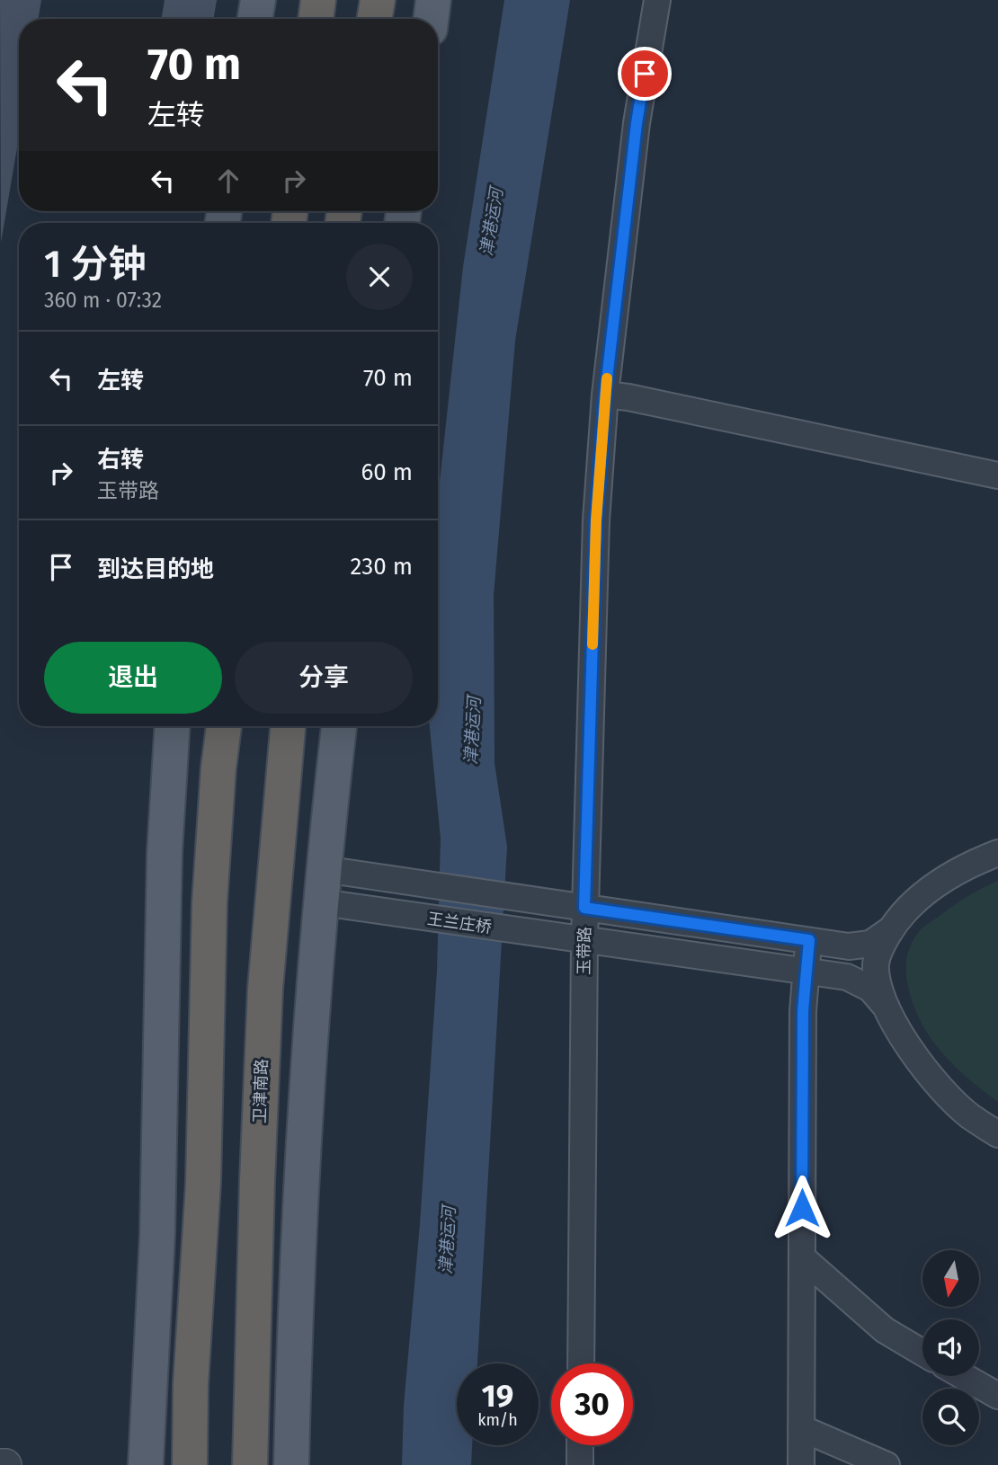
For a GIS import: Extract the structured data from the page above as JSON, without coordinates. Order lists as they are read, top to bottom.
{
  "streets": {
    "highway": ["卫津南路"],
    "street": ["王兰庄桥", "玉带路"]
  },
  "crossings": [
    ["王兰庄桥", "玉带路"]
  ],
  "water": ["津港运河"],
  "north": "bottom",
  "page": {
    "turn": ["70 m", "左转"],
    "heading": ["1 分钟", "360 m · 07:32"],
    "list": [
      {
        "name": "左转",
        "value": "70 m"
      },
      {
        "name": "右转",
        "note": "玉带路",
        "value": "60 m"
      },
      {
        "name": "到达目的地",
        "value": "230 m"
      }
    ],
    "buttons": ["退出", "分享"],
    "speed": "19 km/h",
    "limit": "30"
  }
}
